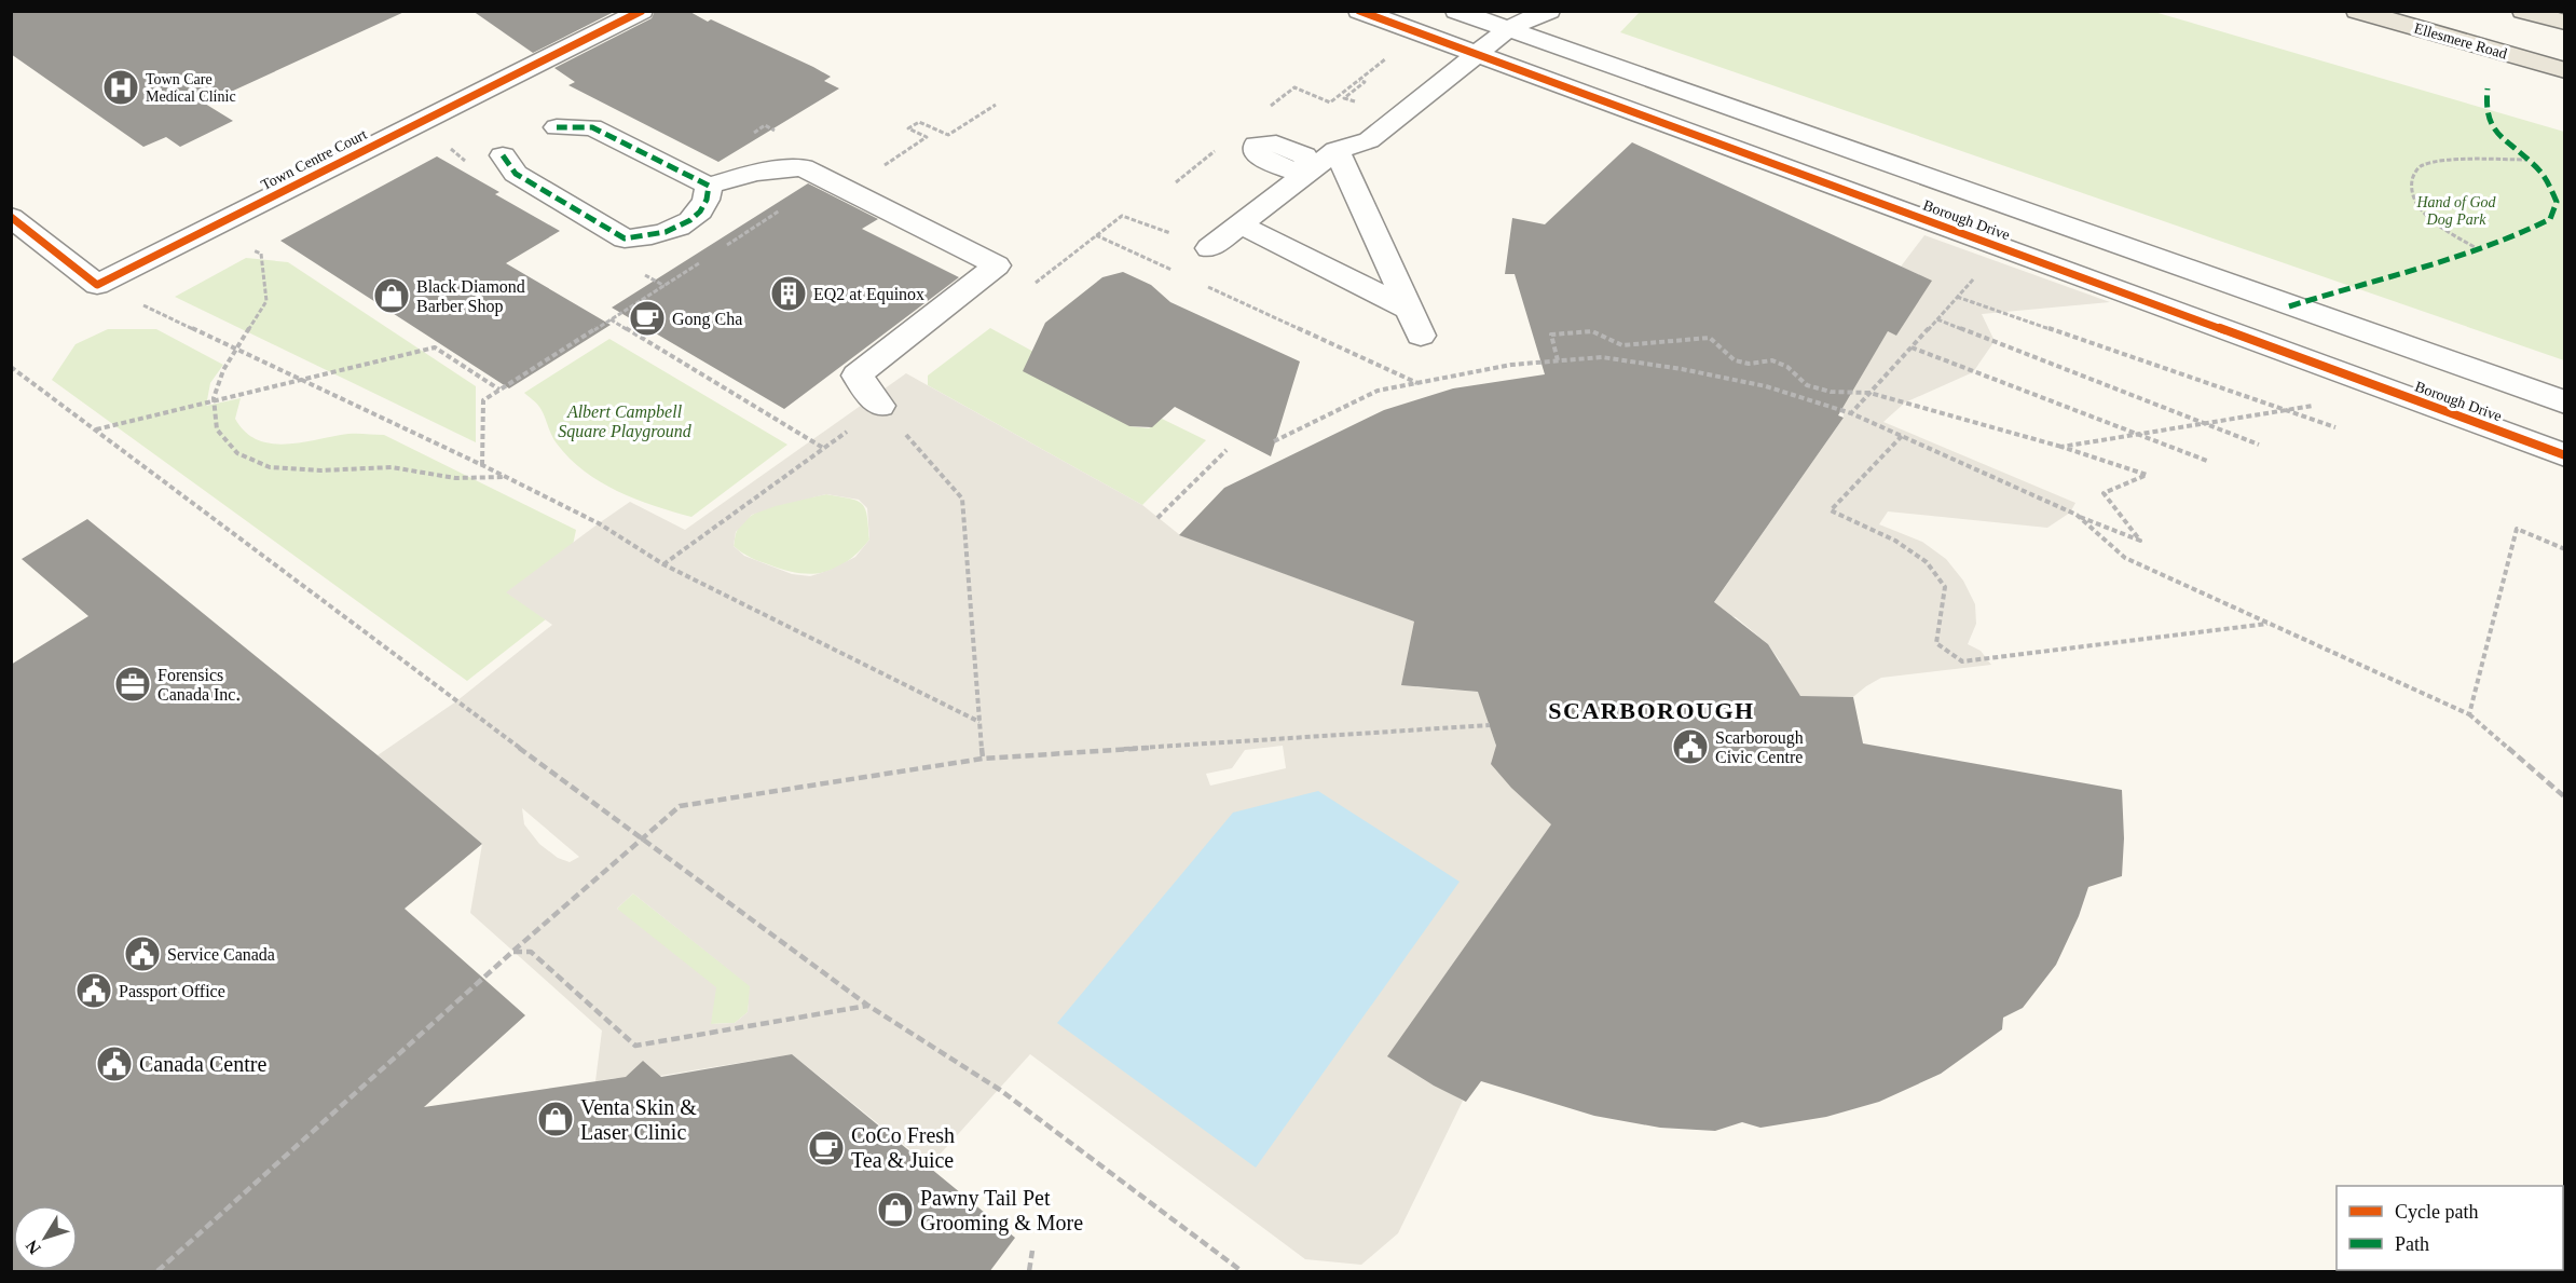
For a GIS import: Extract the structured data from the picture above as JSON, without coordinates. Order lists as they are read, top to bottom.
{
  "streets": {
    "main road": ["Ellesmere Road"],
    "street": ["Town Centre Court", "Borough Drive"]
  },
  "districts": ["SCARBOROUGH"],
  "parks": ["Hand of God Dog Park", "Albert Campbell Square Playground"],
  "places": {
    "hospital": ["Town Care Medical Clinic"],
    "building": ["EQ2 at Equinox"],
    "shop": ["Black Diamond Barber Shop", "Venta Skin & Laser Clinic", "Pawny Tail Pet Grooming & More"],
    "cafe": ["Gong Cha", "CoCo Fresh Tea & Juice"],
    "office": ["Forensics Canada Inc."],
    "public building": [
      "Scarborough Civic Centre",
      "Service Canada",
      "Passport Office",
      "Canada Centre"
    ]
  },
  "legend": ["Cycle path", "Path"],
  "north": "bottom left"
}
